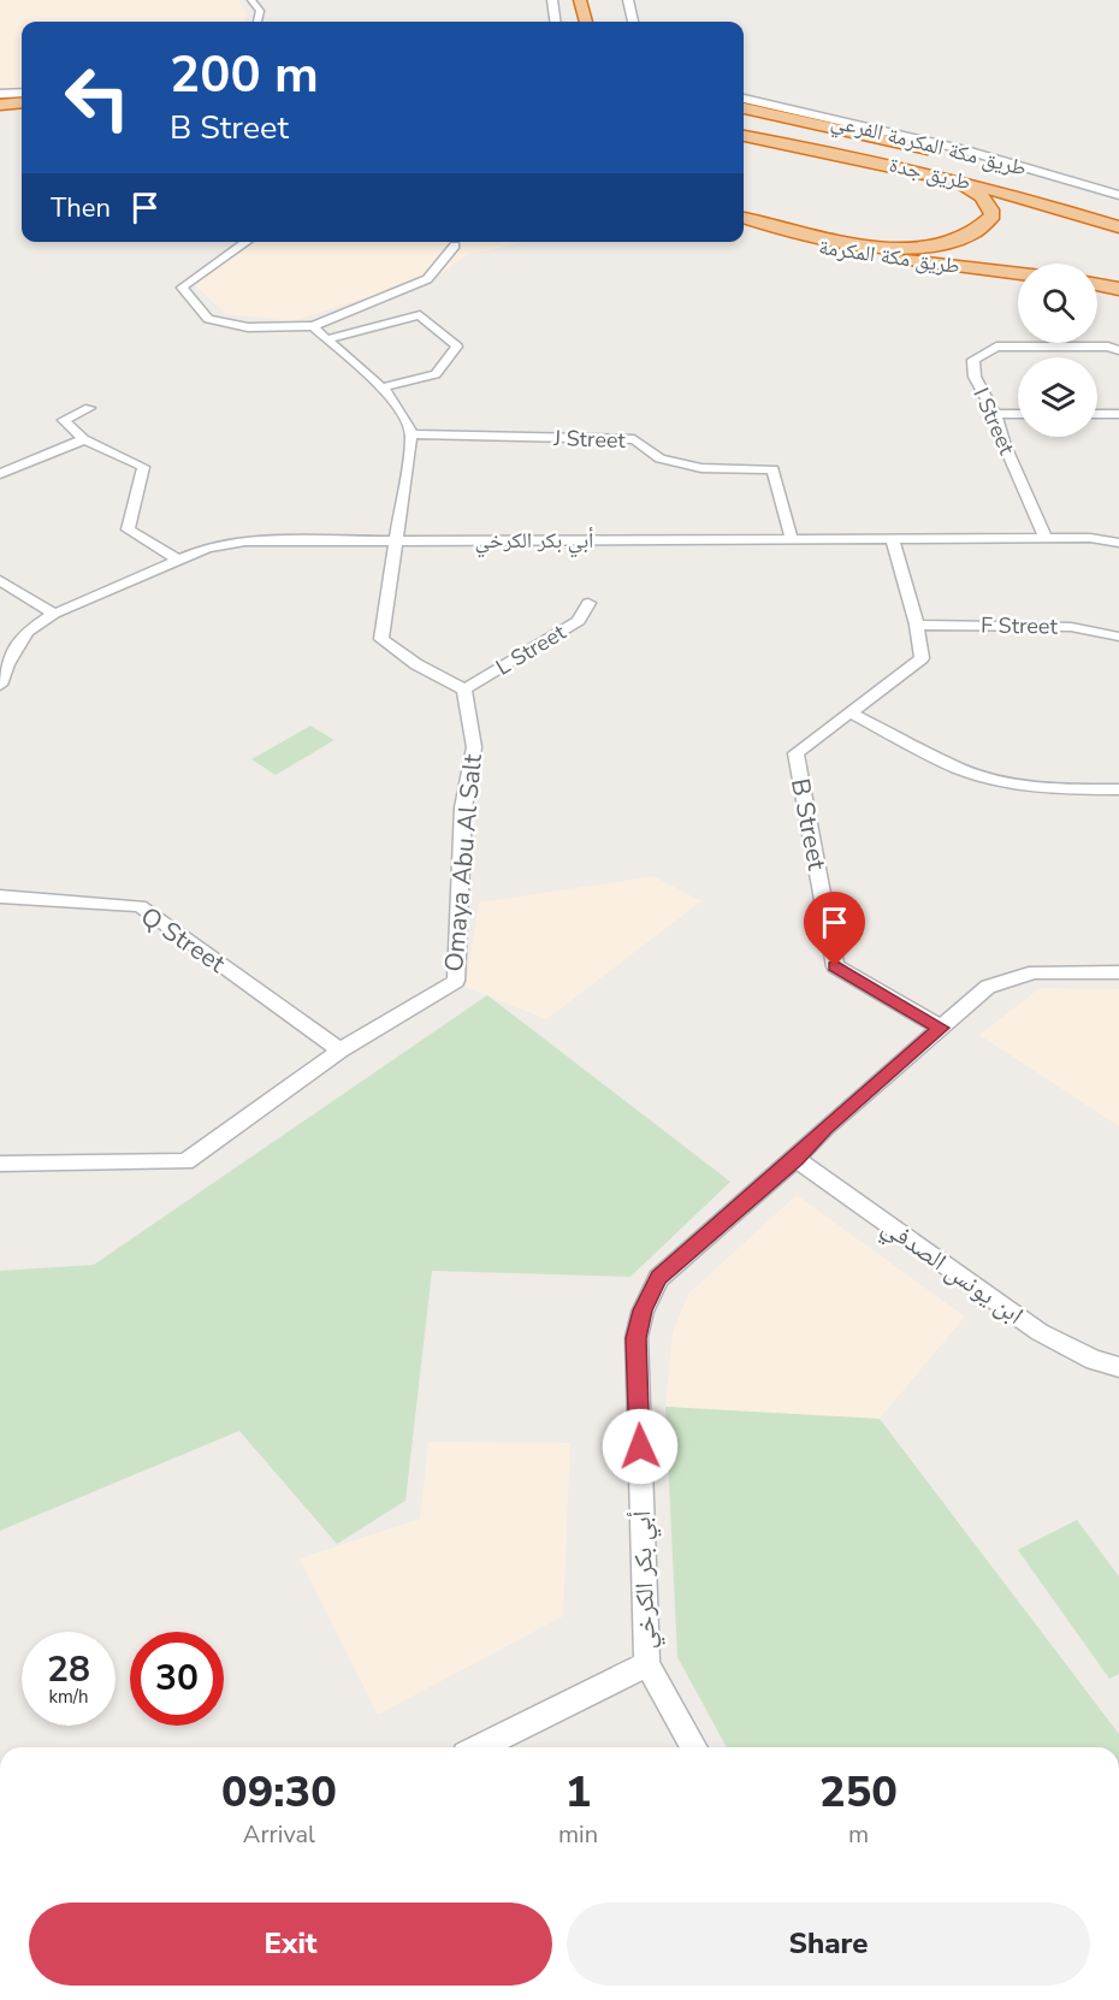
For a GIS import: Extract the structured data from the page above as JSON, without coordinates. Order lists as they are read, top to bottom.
{
  "streets": {
    "highway": ["طريق جدة", "طريق مكة المكرمة"],
    "street": [
      "طريق مكة المكرمة الفرعي",
      "I Street",
      "J Street",
      "أبي بكر الكرخي",
      "F Street",
      "L Street",
      "B Street",
      "Omaya Abu Al Salt",
      "Q Street",
      "ابن يونس الصدفي"
    ]
  },
  "crossings": [
    ["طريق جدة", "طريق مكة المكرمة"],
    ["I Street", "أبي بكر الكرخي"],
    ["J Street", "أبي بكر الكرخي"],
    ["أبي بكر الكرخي", "B Street"],
    ["أبي بكر الكرخي", "ابن يونس الصدفي"],
    ["F Street", "B Street"],
    ["L Street", "Omaya Abu Al Salt"],
    ["Omaya Abu Al Salt", "Q Street"]
  ],
  "page": {
    "turn": ["200 m", "B Street"],
    "then": "Then",
    "speed": "28 km/h",
    "limit": "30",
    "eta": [
      "09:30",
      "Arrival",
      "1",
      "min",
      "250",
      "m"
    ],
    "buttons": ["Exit", "Share"]
  }
}
